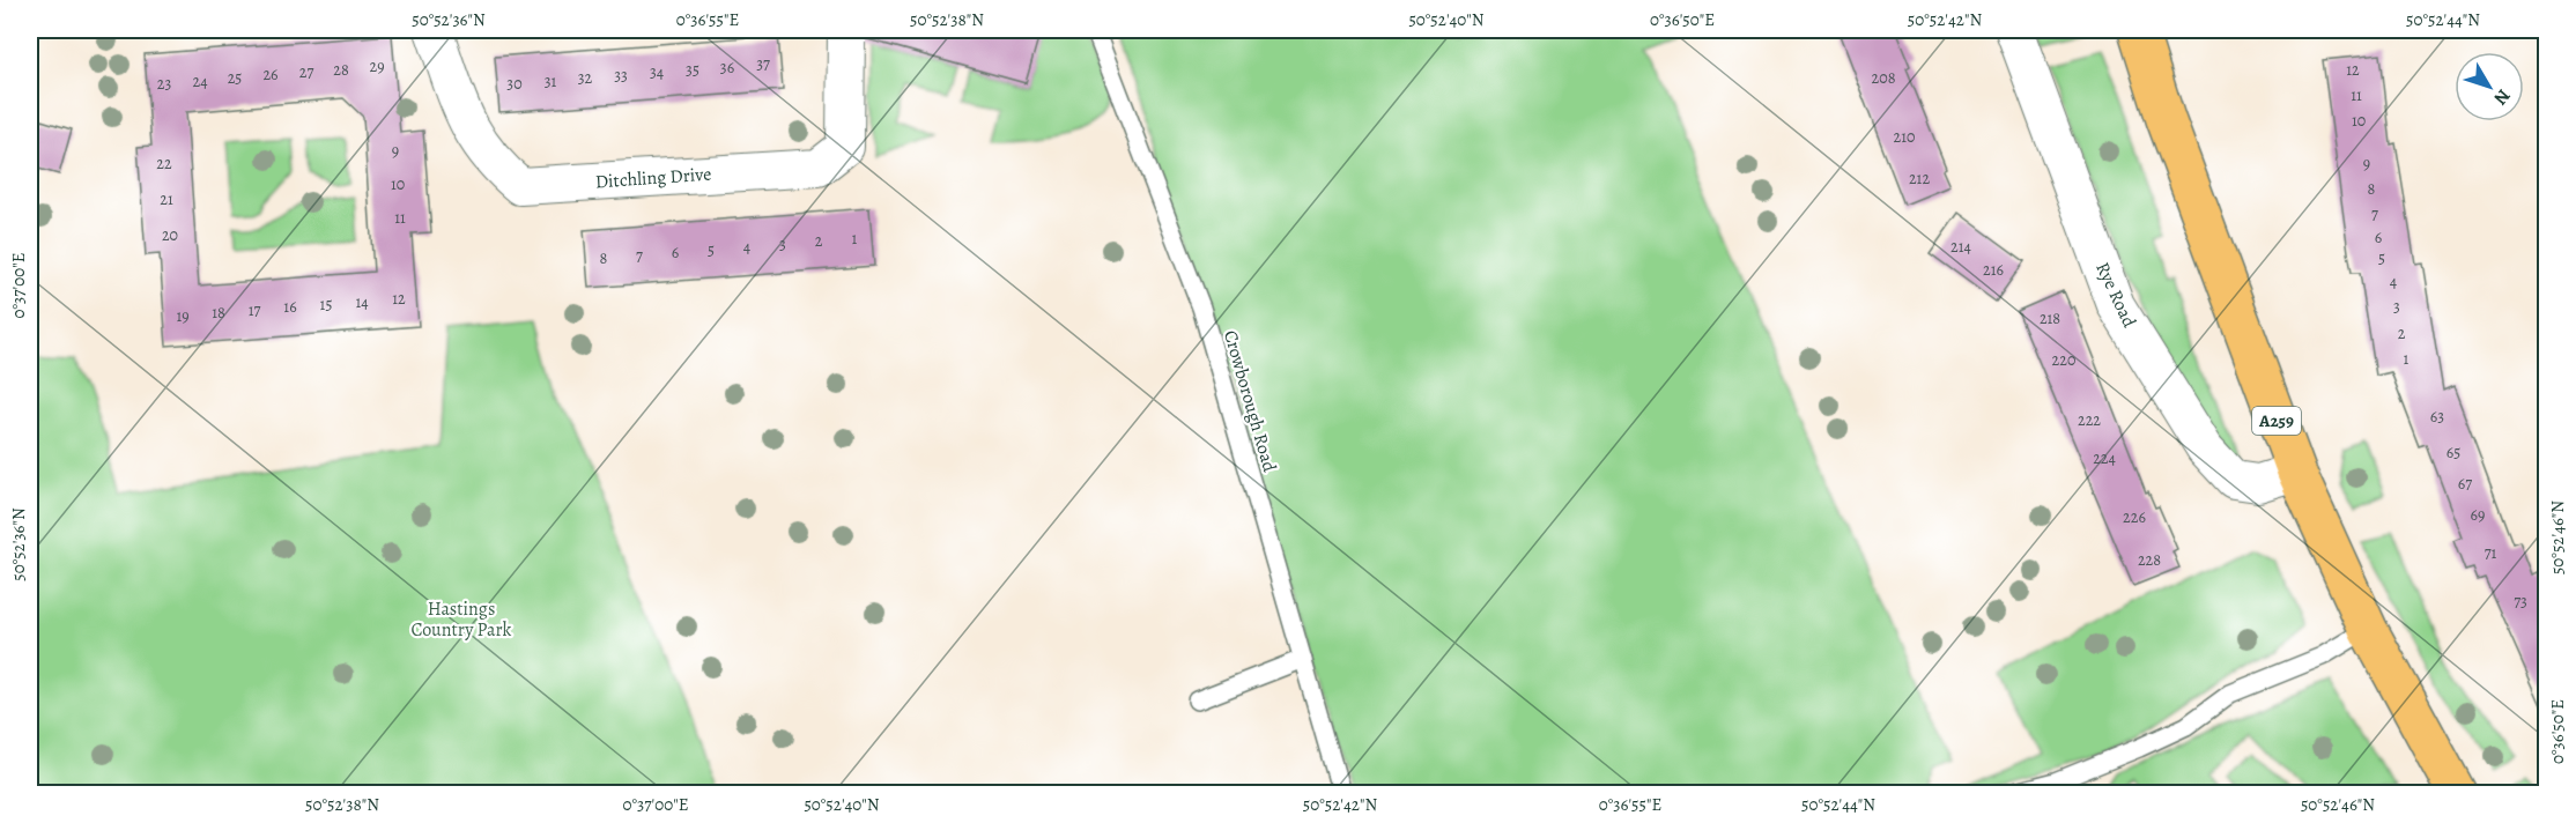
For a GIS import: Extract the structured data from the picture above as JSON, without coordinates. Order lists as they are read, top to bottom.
{
  "streets": {
    "highway": ["A259"],
    "street": ["Ditchling Drive", "Rye Road"],
    "lane": ["Crowborough Road"]
  },
  "crossings": [
    ["Rye Road", "A259"]
  ],
  "parks": ["Hastings Country Park"],
  "house_numbers": [
    "37",
    "29",
    "36",
    "28",
    "35",
    "12",
    "27",
    "34",
    "26",
    "33",
    "25",
    "32",
    "208",
    "24",
    "31",
    "23",
    "30",
    "11",
    "10",
    "210",
    "9",
    "22",
    "9",
    "212",
    "10",
    "8",
    "21",
    "7",
    "11",
    "20",
    "6",
    "1",
    "2",
    "3",
    "4",
    "214",
    "5",
    "6",
    "7",
    "8",
    "5",
    "216",
    "4",
    "12",
    "14",
    "15",
    "16",
    "3",
    "17",
    "18",
    "19",
    "218",
    "2",
    "1",
    "220",
    "63",
    "222",
    "65",
    "224",
    "67",
    "69",
    "226",
    "71",
    "228",
    "73"
  ],
  "north": "bottom right",
  "coordinates": [
    "50°52'36\"N",
    "0°36'55\"E",
    "50°52'38\"N",
    "50°52'40\"N",
    "0°36'50\"E",
    "50°52'42\"N",
    "50°52'44\"N",
    "0°37'00\"E",
    "50°52'46\"N"
  ]
}
